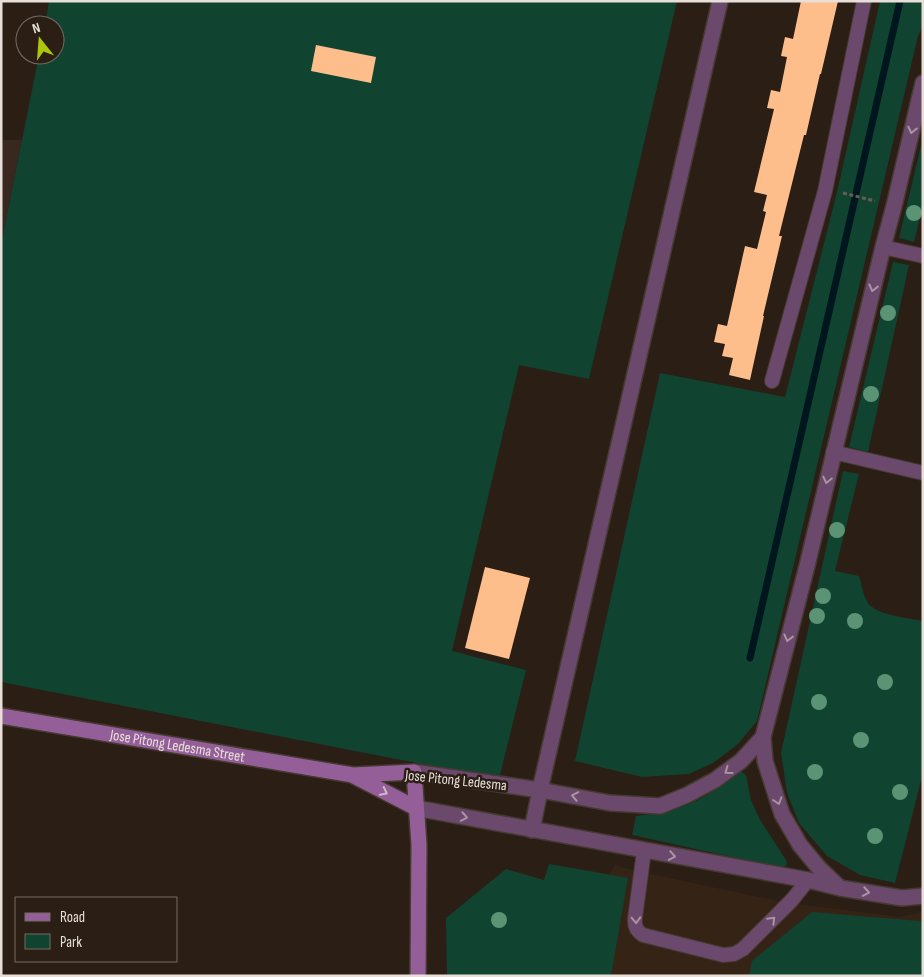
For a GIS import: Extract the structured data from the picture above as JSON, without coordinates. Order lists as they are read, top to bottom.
{
  "streets": {
    "main road": ["Jose Pitong Ledesma Street", "Jose Pitong Ledesma"]
  },
  "crossings": [
    ["Jose Pitong Ledesma Street", "Jose Pitong Ledesma"]
  ],
  "legend": ["Road", "Park"],
  "north": "top"
}
